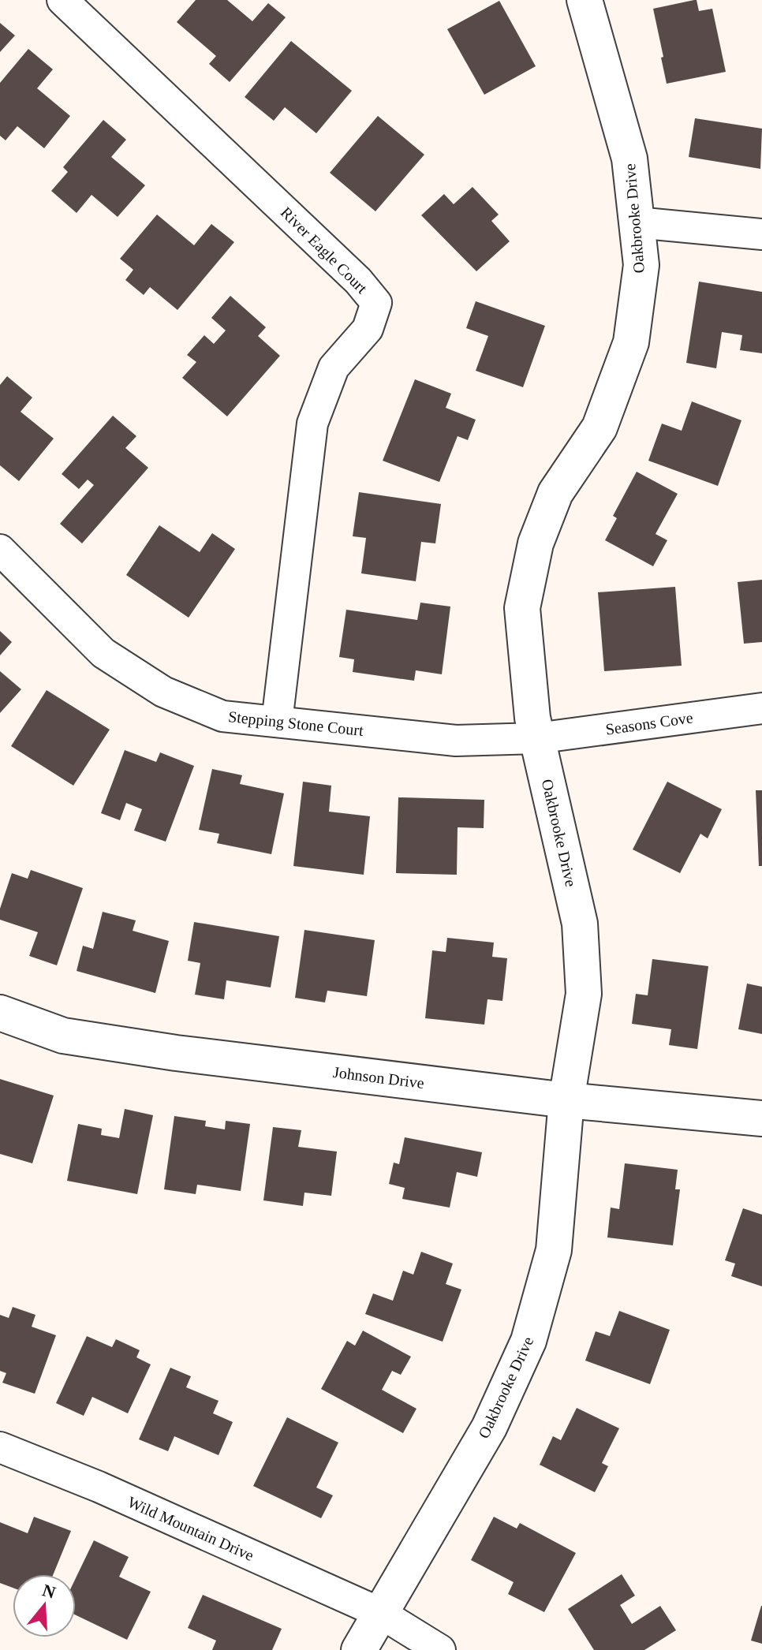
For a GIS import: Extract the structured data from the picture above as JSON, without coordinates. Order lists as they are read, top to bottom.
{
  "streets": {
    "street": [
      "Oakbrooke Drive",
      "River Eagle Court",
      "Stepping Stone Court",
      "Seasons Cove",
      "Johnson Drive",
      "Wild Mountain Drive"
    ]
  },
  "crossings": [
    ["Oakbrooke Drive", "Stepping Stone Court"],
    ["Oakbrooke Drive", "Seasons Cove"],
    ["Oakbrooke Drive", "Johnson Drive"],
    ["Oakbrooke Drive", "Wild Mountain Drive"],
    ["River Eagle Court", "Stepping Stone Court"],
    ["Stepping Stone Court", "Seasons Cove"]
  ],
  "north": "top"
}
